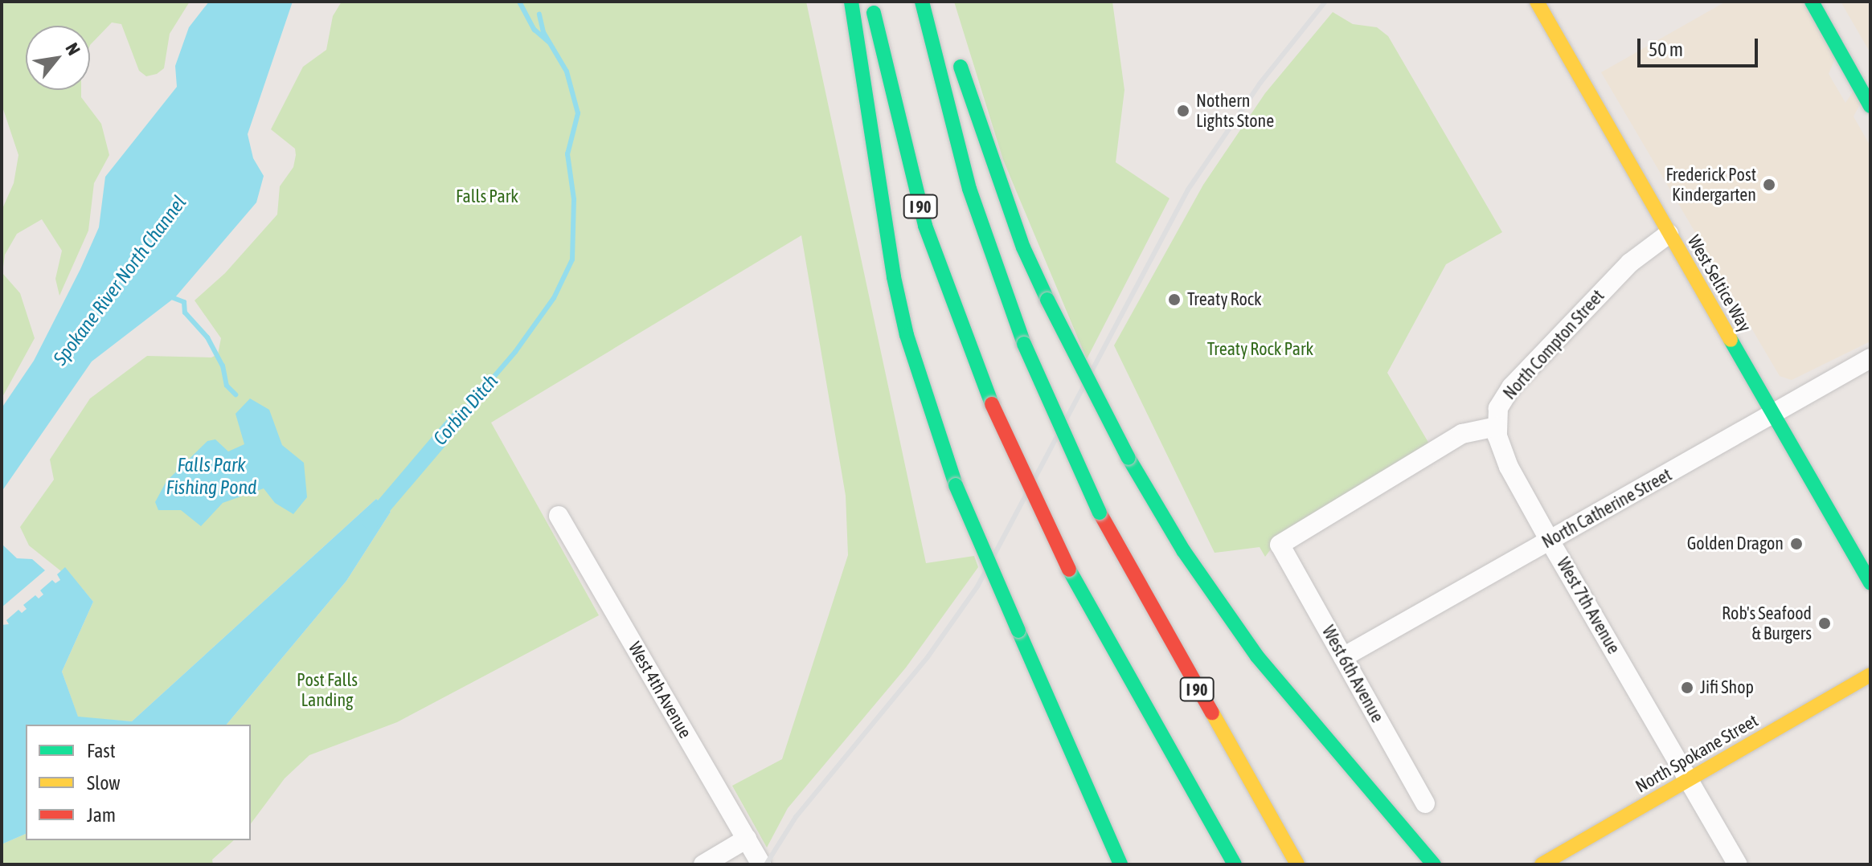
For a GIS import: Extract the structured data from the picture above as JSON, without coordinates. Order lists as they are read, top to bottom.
{
  "streets": {
    "main road": ["I 90", "West Seltice Way", "North Spokane Street"],
    "street": [
      "North Compton Street",
      "North Catherine Street",
      "West 7th Avenue",
      "West 6th Avenue",
      "West 4th Avenue"
    ]
  },
  "crossings": [
    ["West Seltice Way", "North Compton Street"],
    ["West Seltice Way", "North Catherine Street"],
    ["North Compton Street", "West 7th Avenue"],
    ["North Compton Street", "West 6th Avenue"],
    ["North Catherine Street", "West 7th Avenue"],
    ["North Catherine Street", "West 6th Avenue"],
    ["West 7th Avenue", "West 6th Avenue"],
    ["West 7th Avenue", "North Spokane Street"]
  ],
  "water": ["Spokane River North Channel", "Corbin Ditch", "Falls Park Fishing Pond"],
  "parks": ["Falls Park", "Treaty Rock Park", "Post Falls Landing"],
  "places": [
    "Nothern Lights Stone",
    "Frederick Post Kindergarten",
    "Treaty Rock",
    "Golden Dragon",
    "Rob's Seafood & Burgers",
    "Jifi Shop"
  ],
  "legend": ["Fast", "Slow", "Jam"],
  "scale_bar": "50 m",
  "north": "top right"
}
